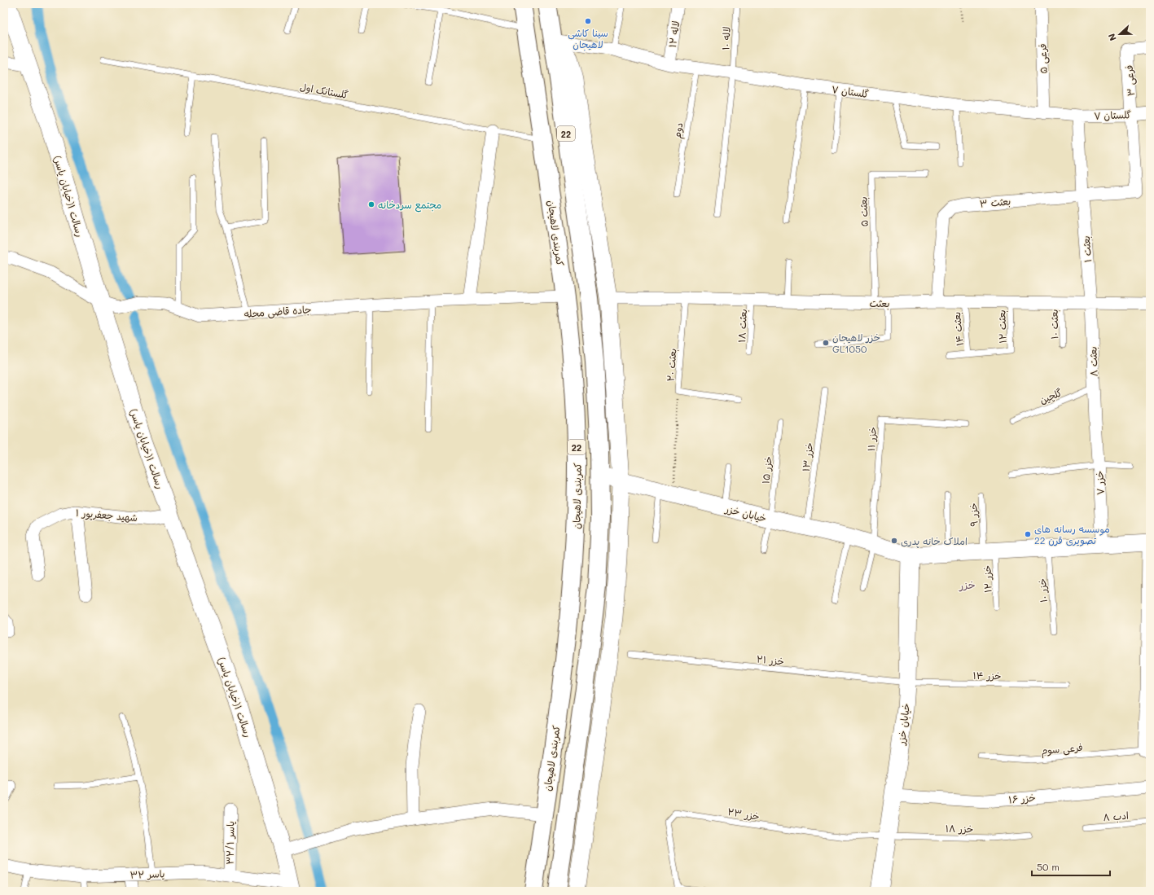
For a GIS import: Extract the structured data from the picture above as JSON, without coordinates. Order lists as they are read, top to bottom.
{
  "streets": {
    "highway": ["22", "کمربندی لاهیجان"],
    "street": [
      "لاله ۱۲",
      "فرعی ۵",
      "فرعی ۳",
      "گلستان ۷",
      "رسالت ۱(خیابان یاسر)",
      "بعثت ۳",
      "بعثت ۱",
      "بعثت",
      "جاده قاضی محله",
      "بعثت ۸",
      "خزر ۷",
      "خیابان خزر",
      "شهید جعفرپور ۱",
      "خزر ۱۶",
      "یاسر ۳۲/۱",
      "یاسر ۳۲"
    ],
    "lane": [
      "لاله ۱۰",
      "گلستانک اول",
      "دوم",
      "بعثت ۵",
      "بعثت ۱۰",
      "بعثت ۱۸",
      "بعثت ۱۲",
      "بعثت ۱۴",
      "بعثت ۲۰",
      "گلچین",
      "خزر ۱۱",
      "خزر ۱۳",
      "خزر ۱۵",
      "خزر ۹",
      "خزر ۱۲",
      "خزر ۱۰",
      "خزر ۲۱",
      "خزر ۱۴",
      "فرعی سوم",
      "خزر ۲۳",
      "ادب ۸",
      "خزر ۱۸"
    ]
  },
  "crossings": [
    ["لاله ۱۲", "گلستان ۷"],
    ["لاله ۱۰", "گلستان ۷"],
    ["فرعی ۵", "گلستان ۷"],
    ["فرعی ۳", "گلستان ۷"],
    ["فرعی ۳", "بعثت ۳"],
    ["گلستانک اول", "کمربندی لاهیجان"],
    ["گلستان ۷", "دوم"],
    ["گلستان ۷", "22"],
    ["گلستان ۷", "بعثت ۳"],
    ["گلستان ۷", "بعثت ۱"],
    ["22", "خیابان خزر"],
    ["رسالت ۱(خیابان یاسر)", "جاده قاضی محله"],
    ["رسالت ۱(خیابان یاسر)", "شهید جعفرپور ۱"],
    ["رسالت ۱(خیابان یاسر)", "یاسر ۳۲"],
    ["بعثت ۳", "بعثت ۱"],
    ["بعثت ۳", "بعثت"],
    ["بعثت ۵", "بعثت"],
    ["کمربندی لاهیجان", "جاده قاضی محله"],
    ["بعثت ۱", "بعثت"],
    ["بعثت ۱", "بعثت ۸"],
    ["بعثت", "بعثت ۱۰"],
    ["بعثت", "بعثت ۱۸"],
    ["بعثت", "بعثت ۱۲"],
    ["بعثت", "بعثت ۱۴"],
    ["بعثت", "بعثت ۸"],
    ["بعثت", "بعثت ۲۰"],
    ["بعثت ۱۲", "بعثت ۱۴"],
    ["بعثت ۸", "گلچین"],
    ["بعثت ۸", "خزر ۷"],
    ["خزر ۱۱", "خیابان خزر"],
    ["خزر ۱۳", "خیابان خزر"],
    ["خزر ۱۵", "خیابان خزر"],
    ["خزر ۷", "خیابان خزر"],
    ["خیابان خزر", "خزر ۹"],
    ["خیابان خزر", "خزر ۱۲"],
    ["خیابان خزر", "خزر ۱۰"],
    ["خیابان خزر", "خزر ۲۱"],
    ["خیابان خزر", "خزر ۱۴"],
    ["خیابان خزر", "خزر ۱۶"],
    ["خیابان خزر", "خزر ۲۳"],
    ["خیابان خزر", "خزر ۱۸"],
    ["خزر ۹", "خزر ۱۲"],
    ["خزر ۲۱", "خزر ۱۴"],
    ["خزر ۲۳", "خزر ۱۸"],
    ["یاسر ۳۲/۱", "یاسر ۳۲"]
  ],
  "districts": ["خزر"],
  "places": [
    "سینا کاشی لاهیجان",
    "مجتمع سردخانه",
    "خزر لاهیجان GL1050",
    "موسسه رسانه های تصویری قرن 22",
    "املاک خانه پدری"
  ],
  "scale_bar": "50 m",
  "north": "left"
}
